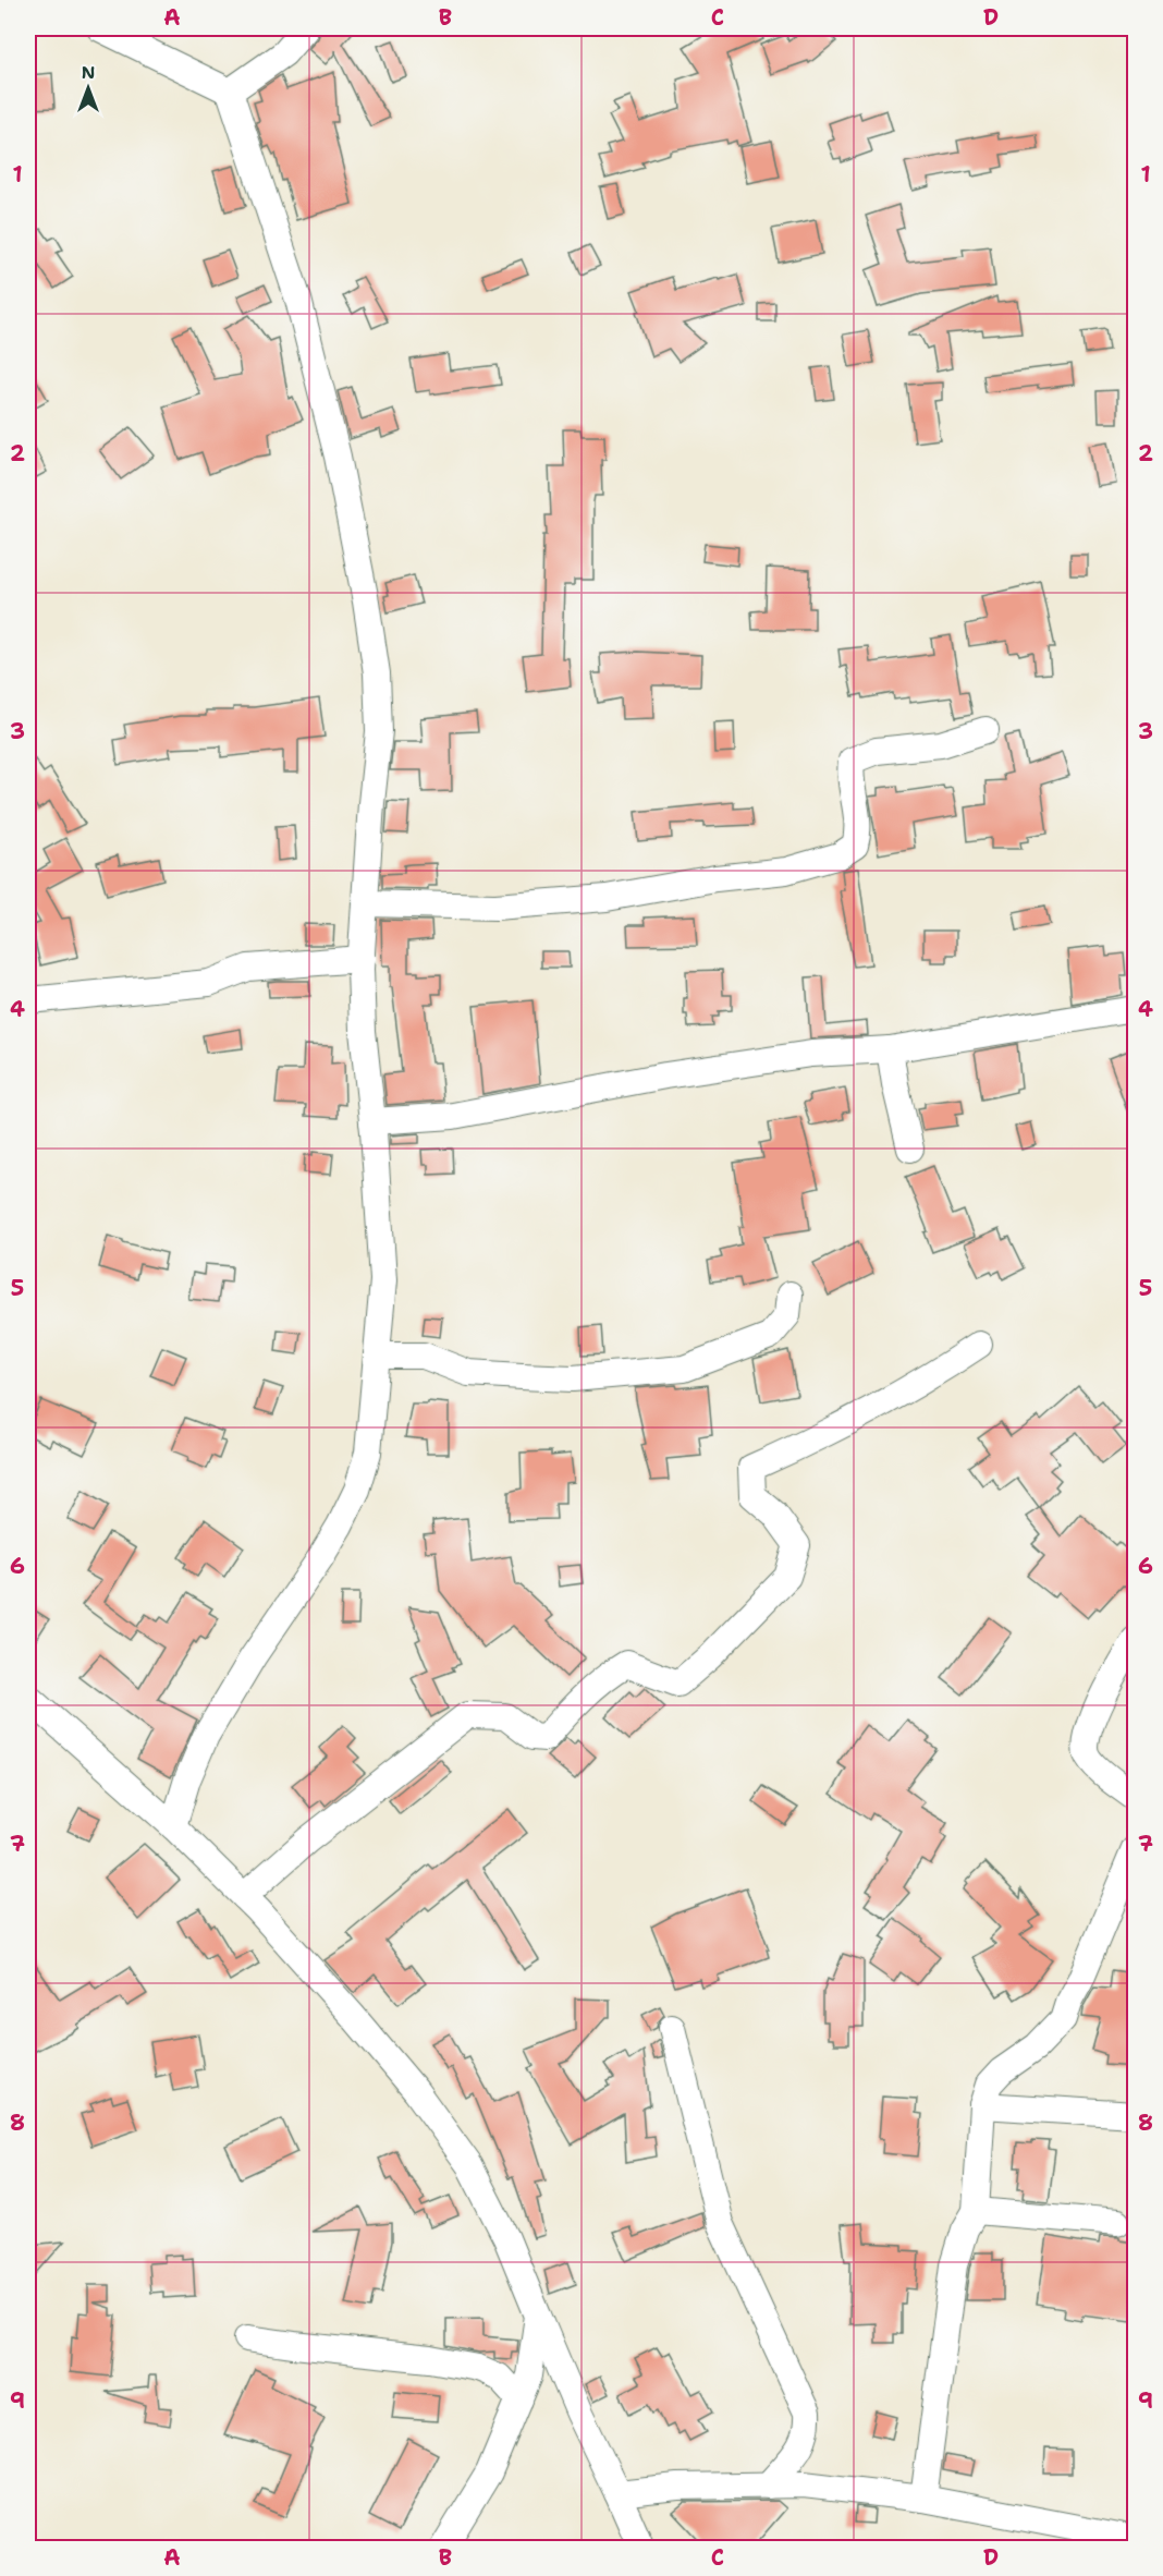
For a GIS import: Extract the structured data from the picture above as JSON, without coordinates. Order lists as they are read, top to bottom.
{
  "north": "top",
  "grid": {
    "columns": [
      "A",
      "B",
      "C",
      "D"
    ],
    "rows": [
      "1",
      "2",
      "3",
      "4",
      "5",
      "6",
      "7",
      "8",
      "9"
    ]
  }
}
